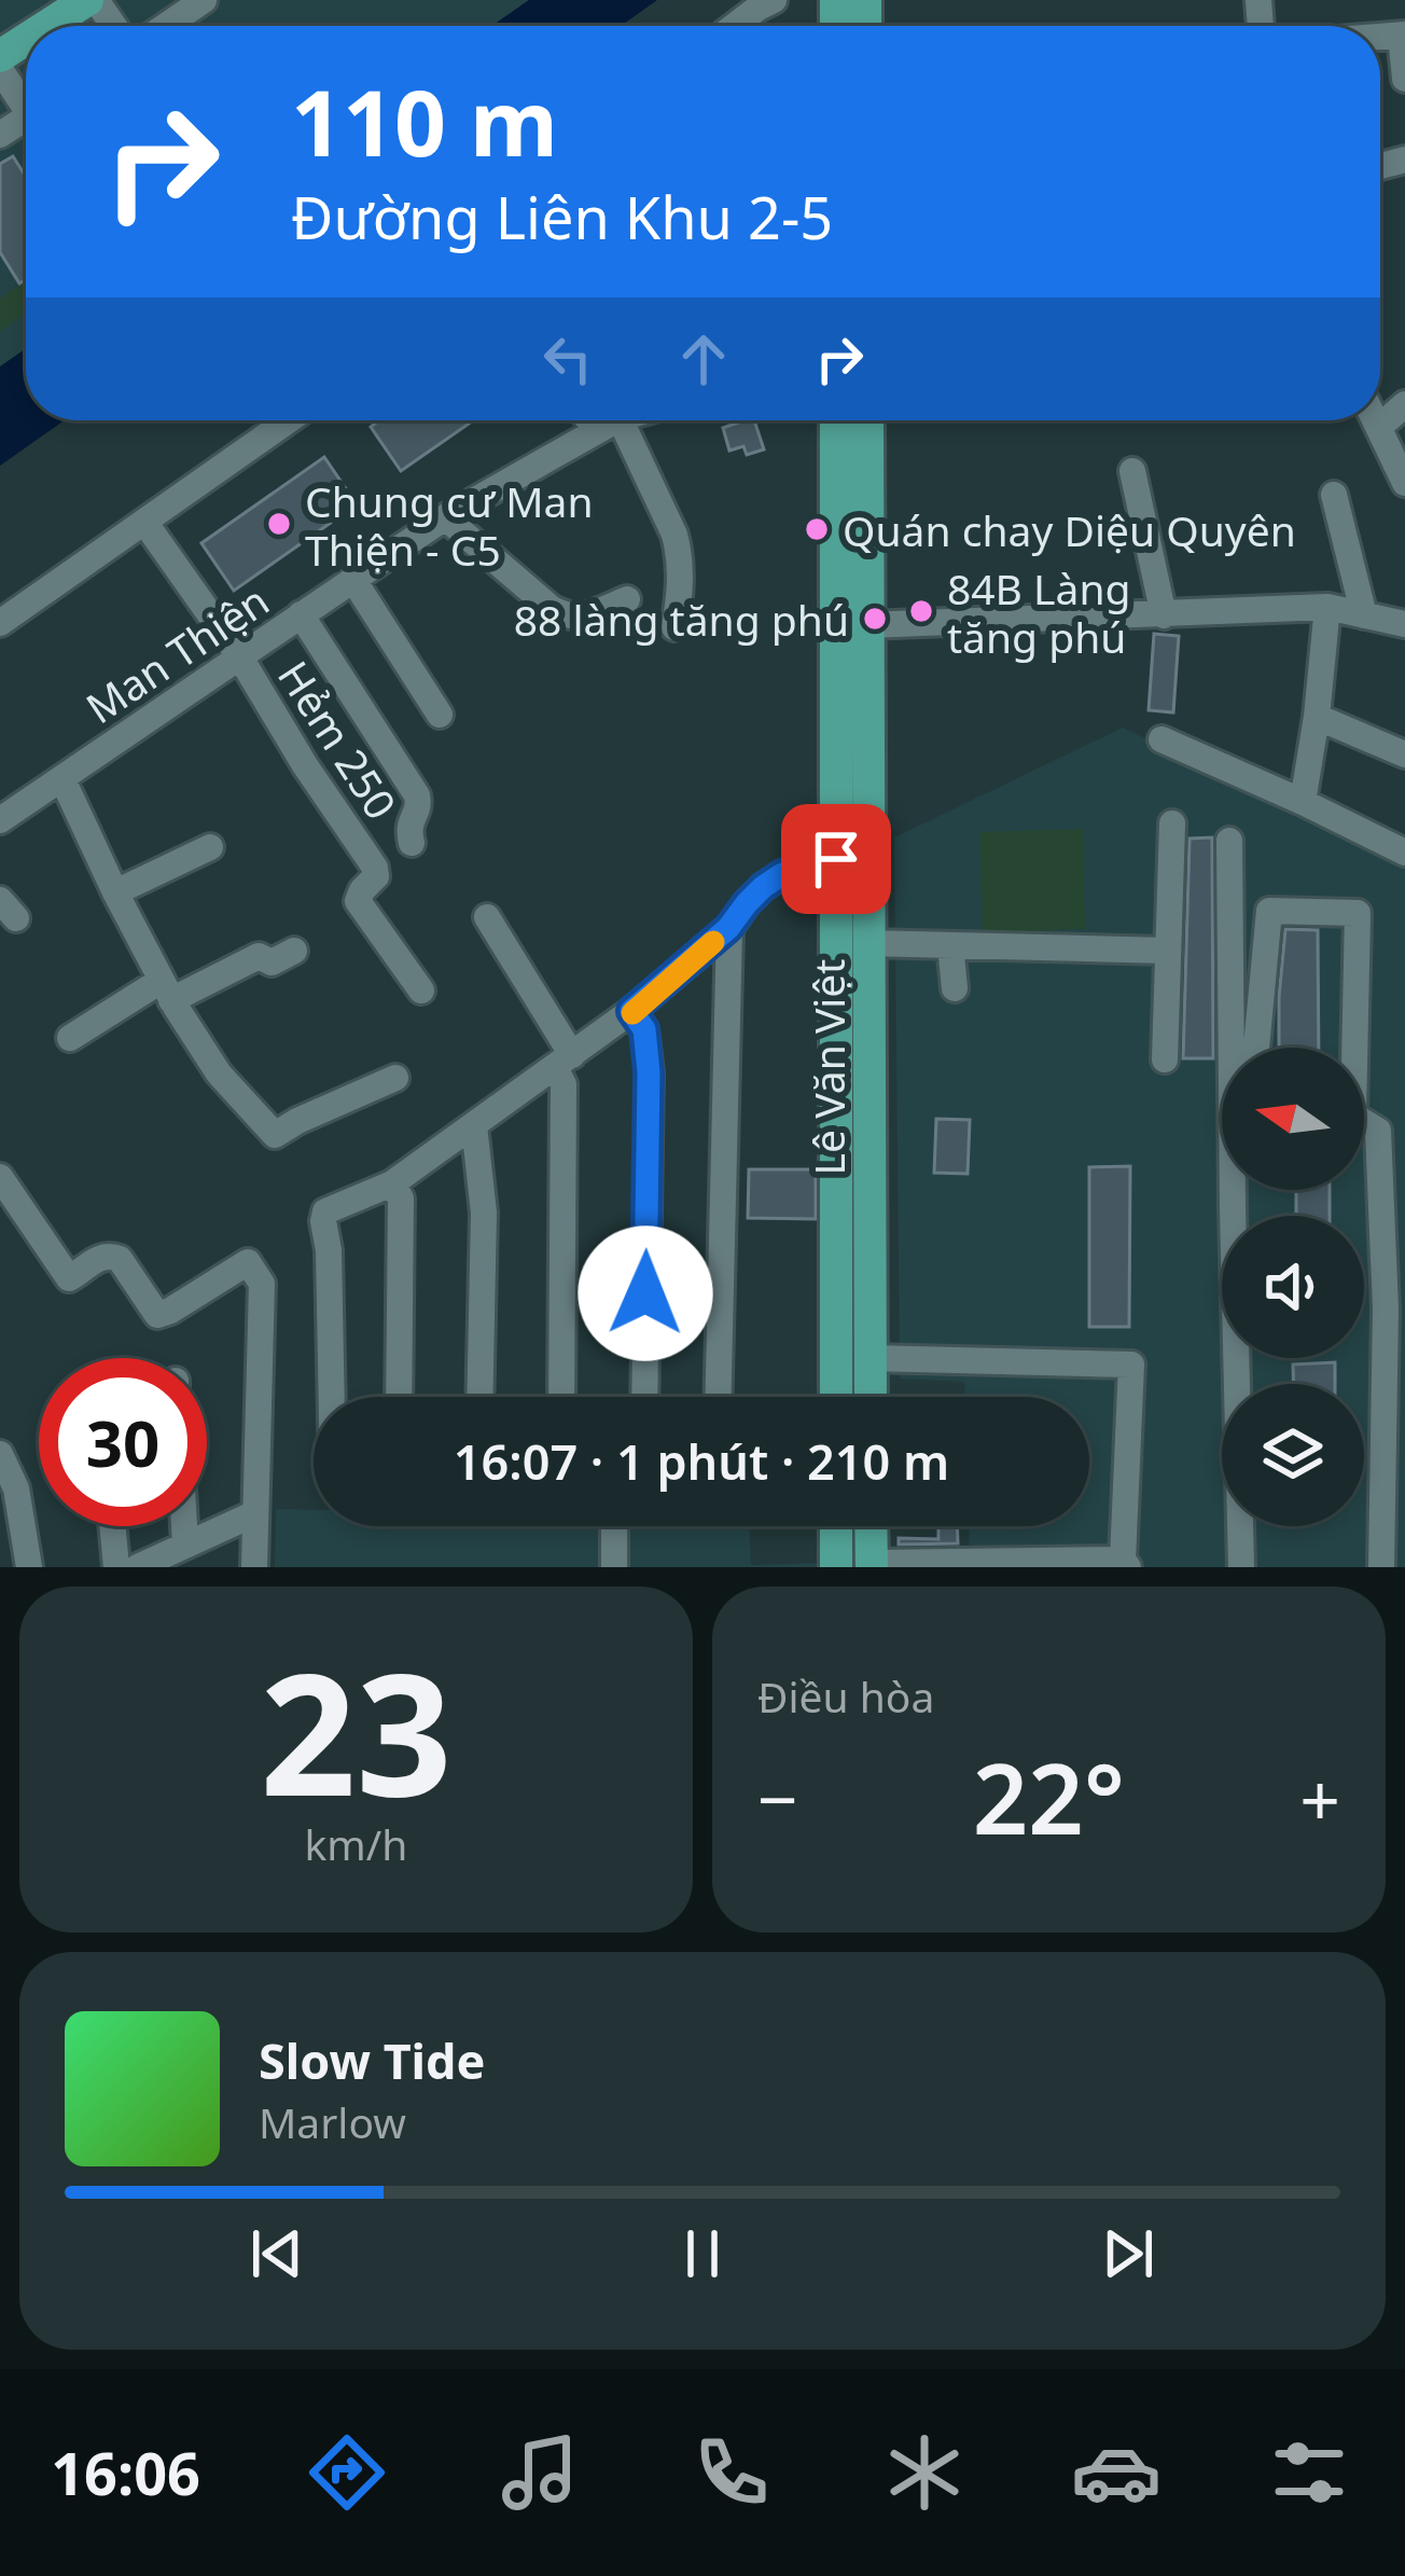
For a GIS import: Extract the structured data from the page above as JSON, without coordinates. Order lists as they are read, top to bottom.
{
  "streets": {
    "main road": ["Lê Văn Việt"],
    "street": ["Man Thiện", "Hẻm 250"]
  },
  "crossings": [
    ["Man Thiện", "Hẻm 250"]
  ],
  "places": [
    "Chung cư Man Thiện - C5",
    "Quán chay Diệu Quyên",
    "84B Làng tăng phú",
    "88 làng tăng phú"
  ],
  "north": "left",
  "page": {
    "turn": ["110 m", "Đường Liên Khu 2-5"],
    "limit": "30",
    "trip": "16:07 · 1 phút · 210 m",
    "tile": [
      ["23", "km/h"],
      "Điều hòa"
    ],
    "heat": ["−", "22°", "+"],
    "song": ["Slow Tide", "Marlow"],
    "tabs": "16:06"
  }
}
